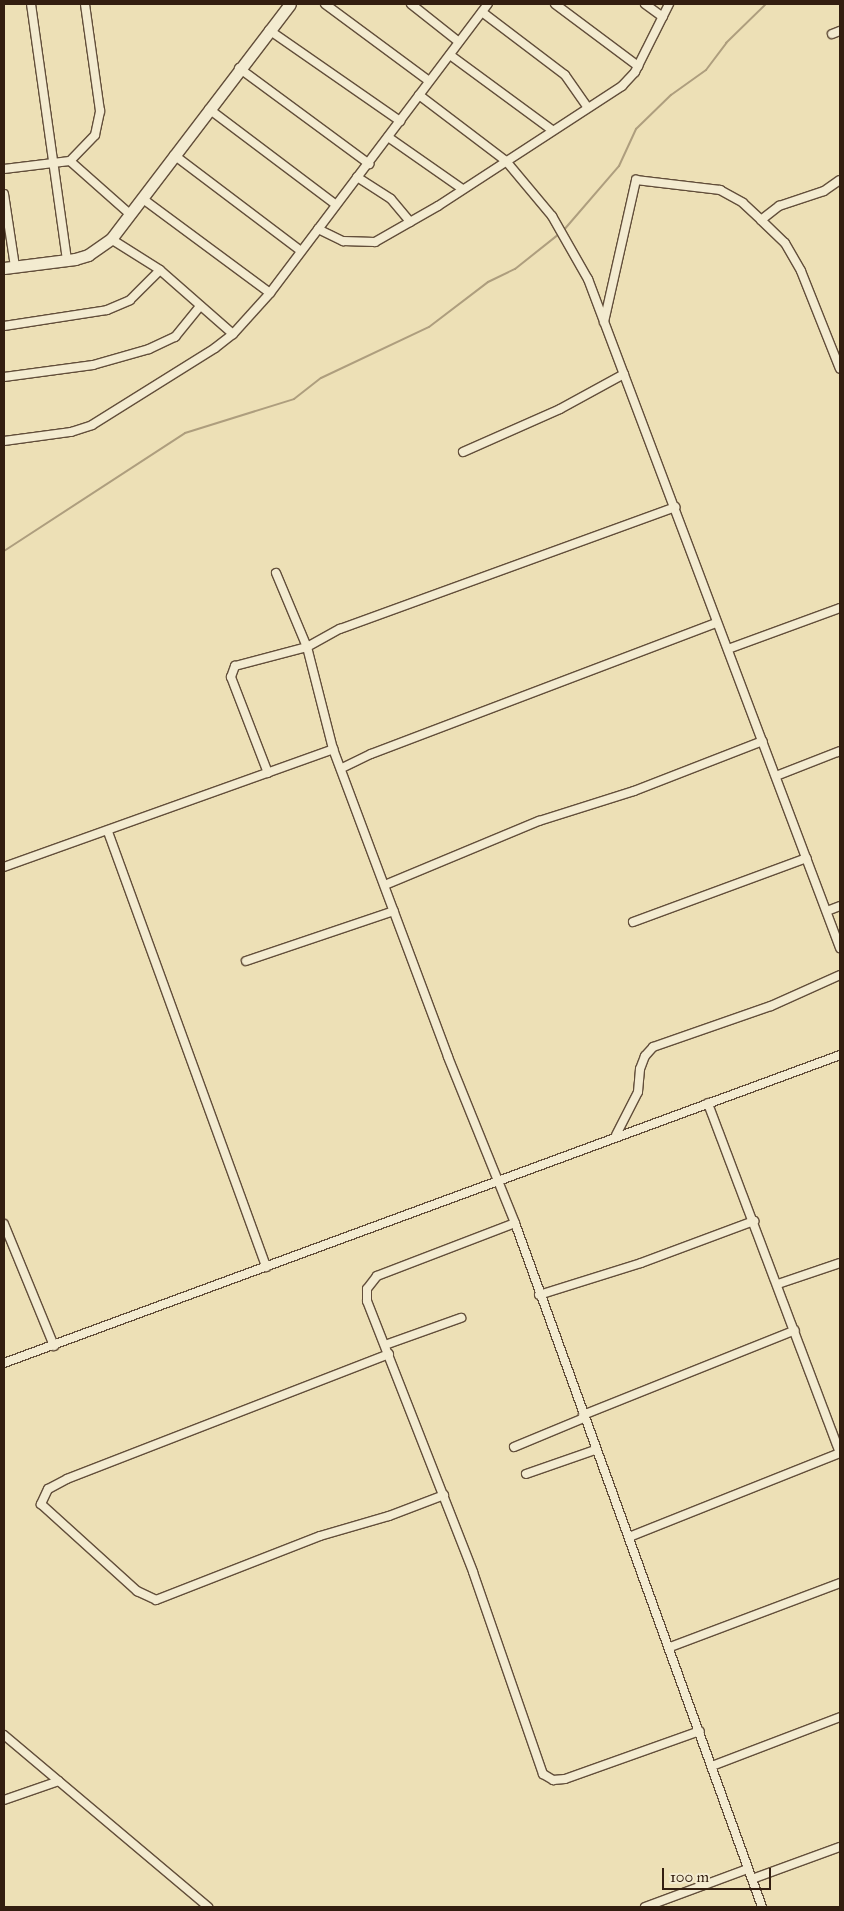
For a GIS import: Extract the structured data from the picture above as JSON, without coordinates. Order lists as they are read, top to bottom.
{
  "scale_bar": "100 m"
}
